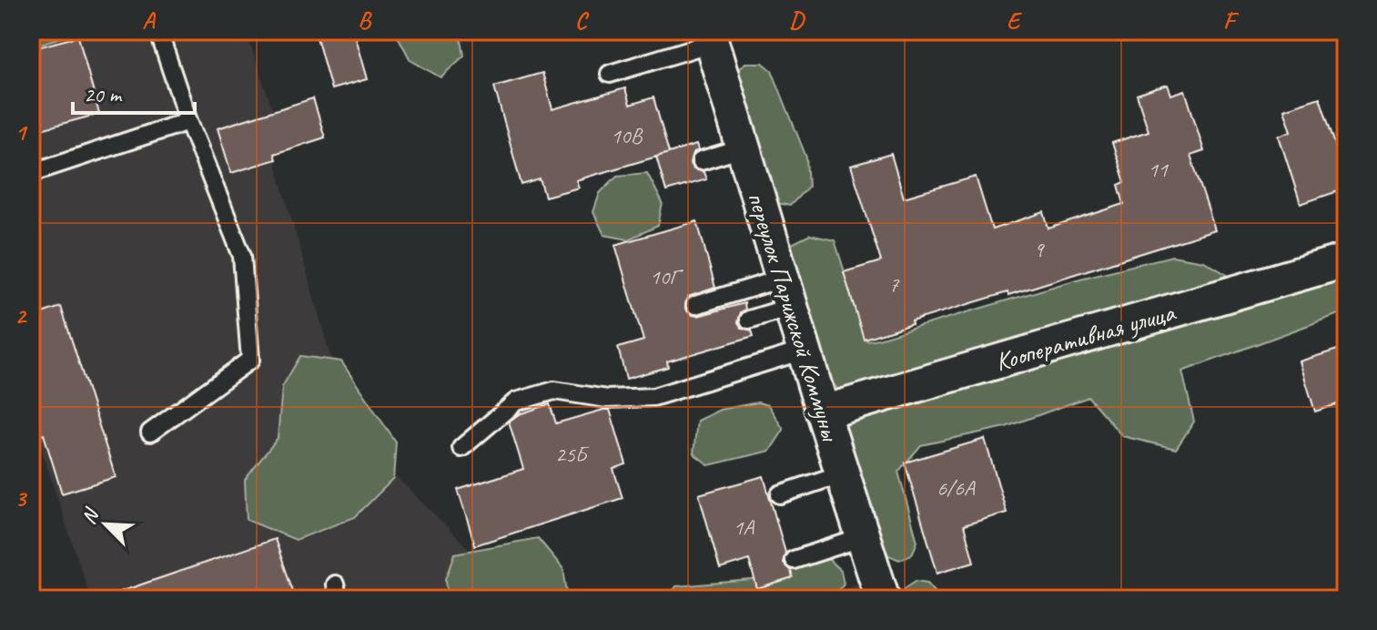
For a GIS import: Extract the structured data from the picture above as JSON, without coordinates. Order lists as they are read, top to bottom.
{
  "streets": {
    "street": ["переулок Парижской Коммуны", "Кооперативная улица"]
  },
  "crossings": [
    ["переулок Парижской Коммуны", "Кооперативная улица"]
  ],
  "house_numbers": [
    "10В",
    "11",
    "9",
    "10Г",
    "7",
    "25Б",
    "6/6А",
    "1А"
  ],
  "scale_bar": "20 m",
  "north": "top left",
  "grid": {
    "columns": [
      "A",
      "B",
      "C",
      "D",
      "E",
      "F"
    ],
    "rows": ["1", "2", "3"]
  }
}
